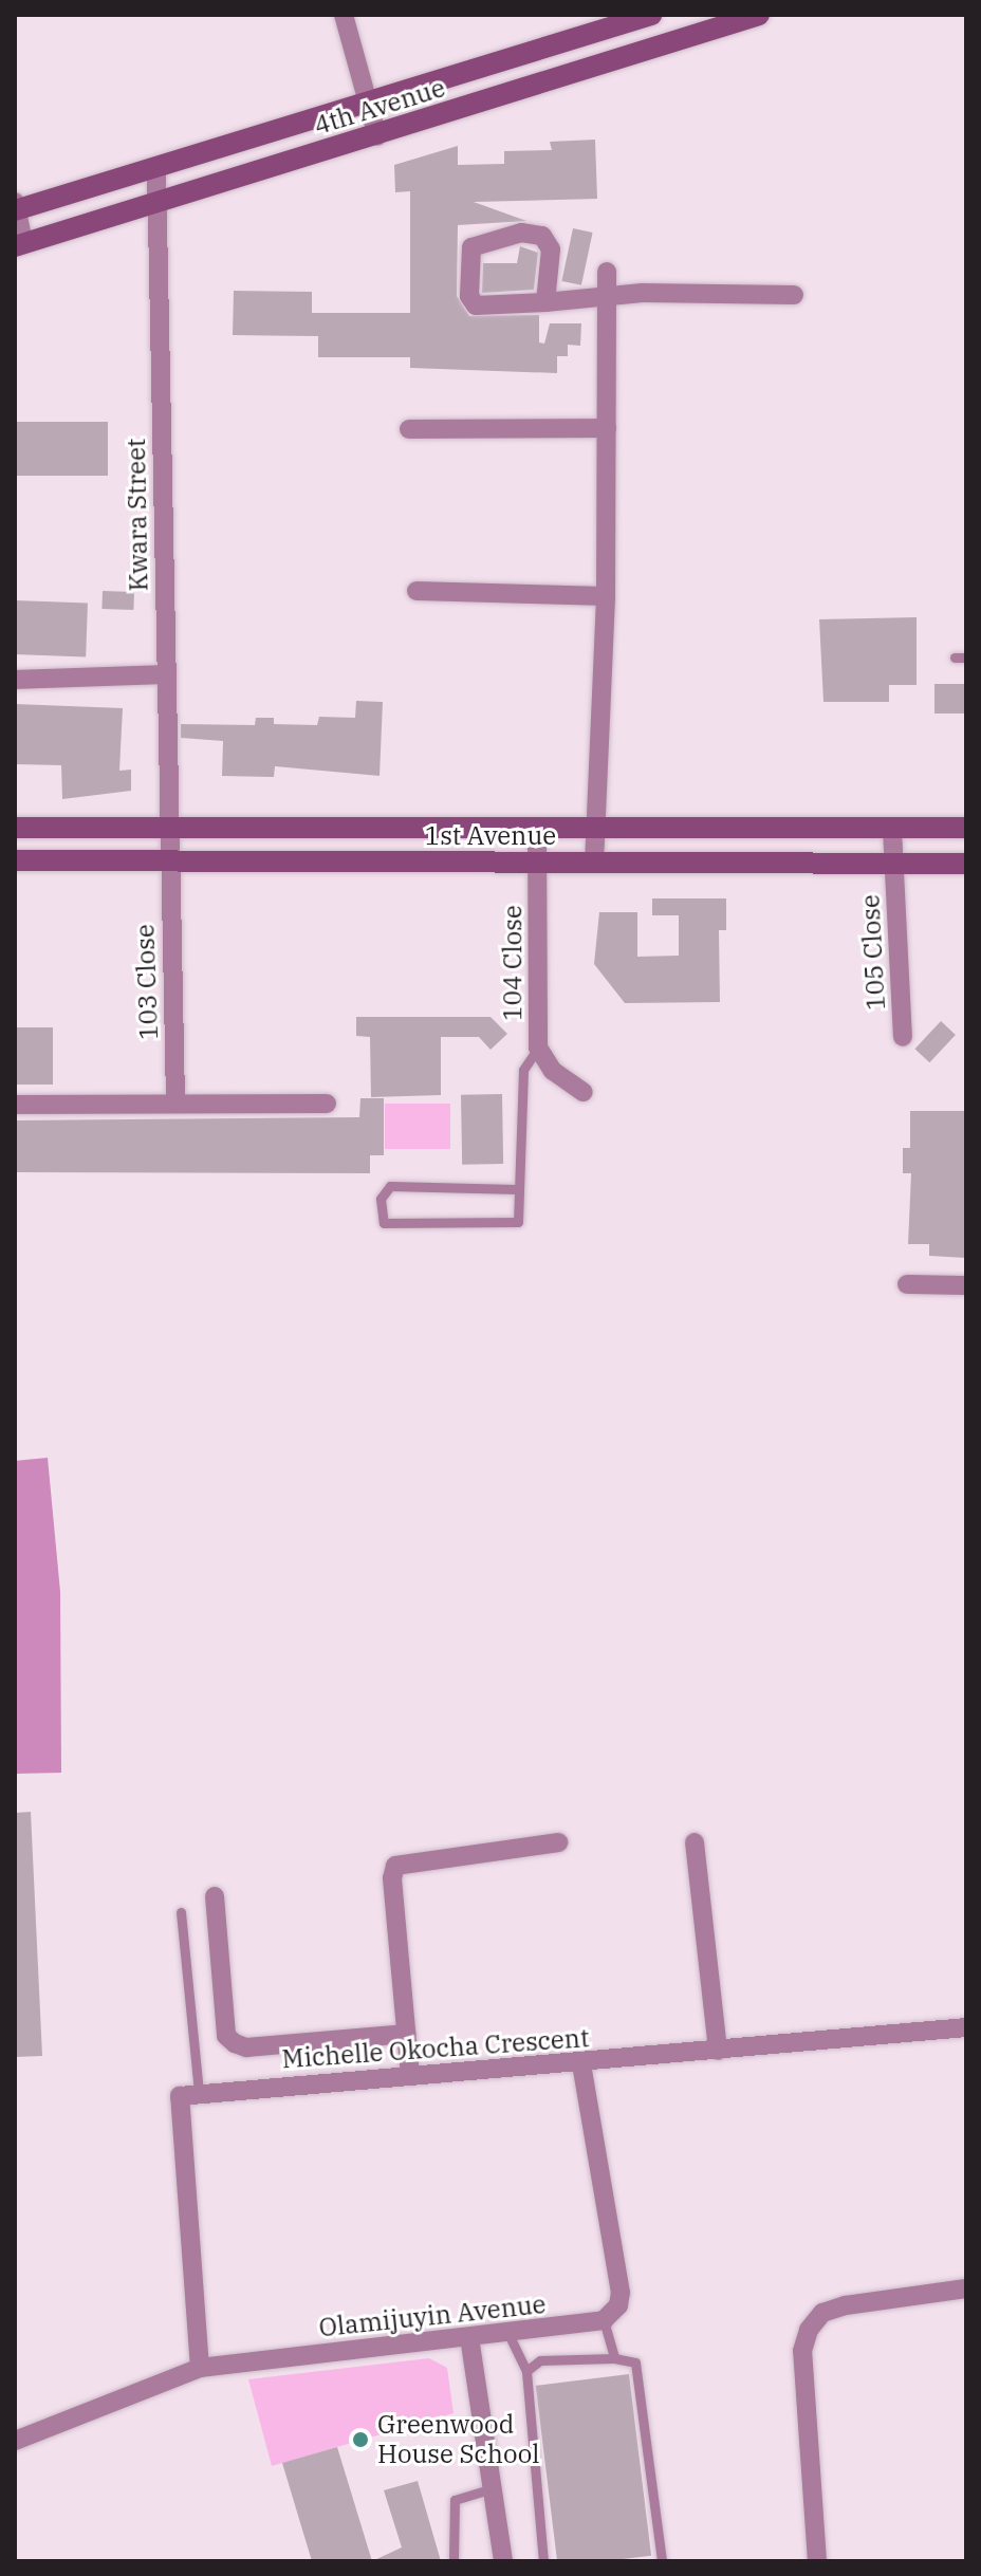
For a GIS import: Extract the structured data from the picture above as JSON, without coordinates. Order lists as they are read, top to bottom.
{
  "streets": {
    "street": [
      "4th Avenue",
      "Kwara Street",
      "1st Avenue",
      "105 Close",
      "104 Close",
      "103 Close",
      "Michelle Okocha Crescent",
      "Olamijuyin Avenue"
    ]
  },
  "crossings": [
    ["4th Avenue", "Kwara Street"],
    ["Kwara Street", "1st Avenue"],
    ["Kwara Street", "103 Close"],
    ["1st Avenue", "105 Close"],
    ["1st Avenue", "104 Close"],
    ["1st Avenue", "103 Close"]
  ],
  "places": ["Greenwood House School"]
}
